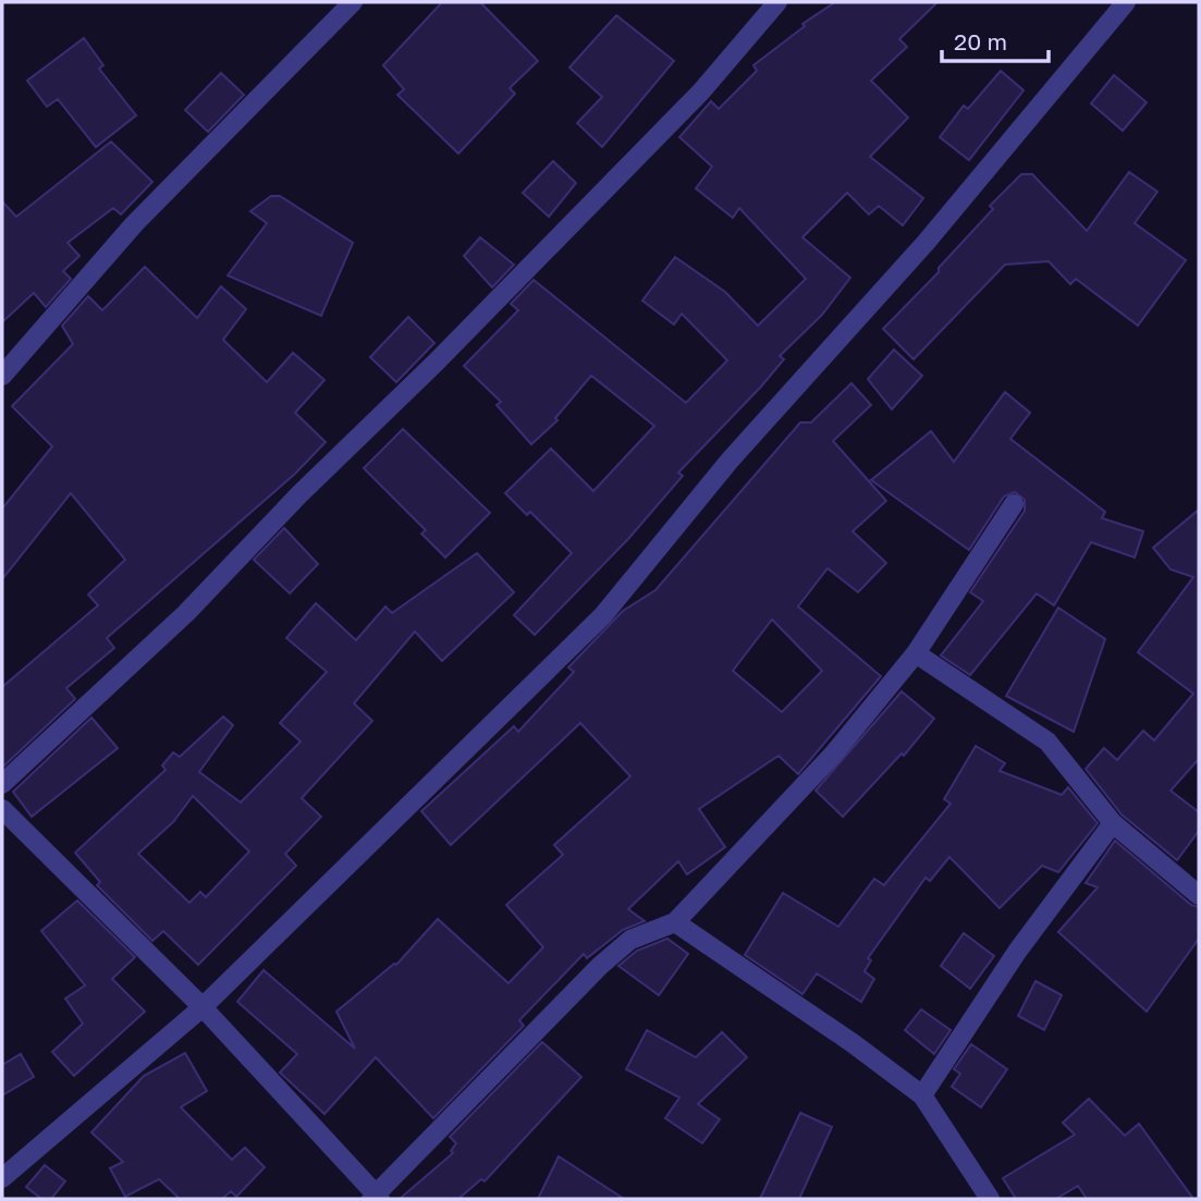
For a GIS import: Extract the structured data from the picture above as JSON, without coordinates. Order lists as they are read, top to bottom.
{
  "scale_bar": "20 m"
}
